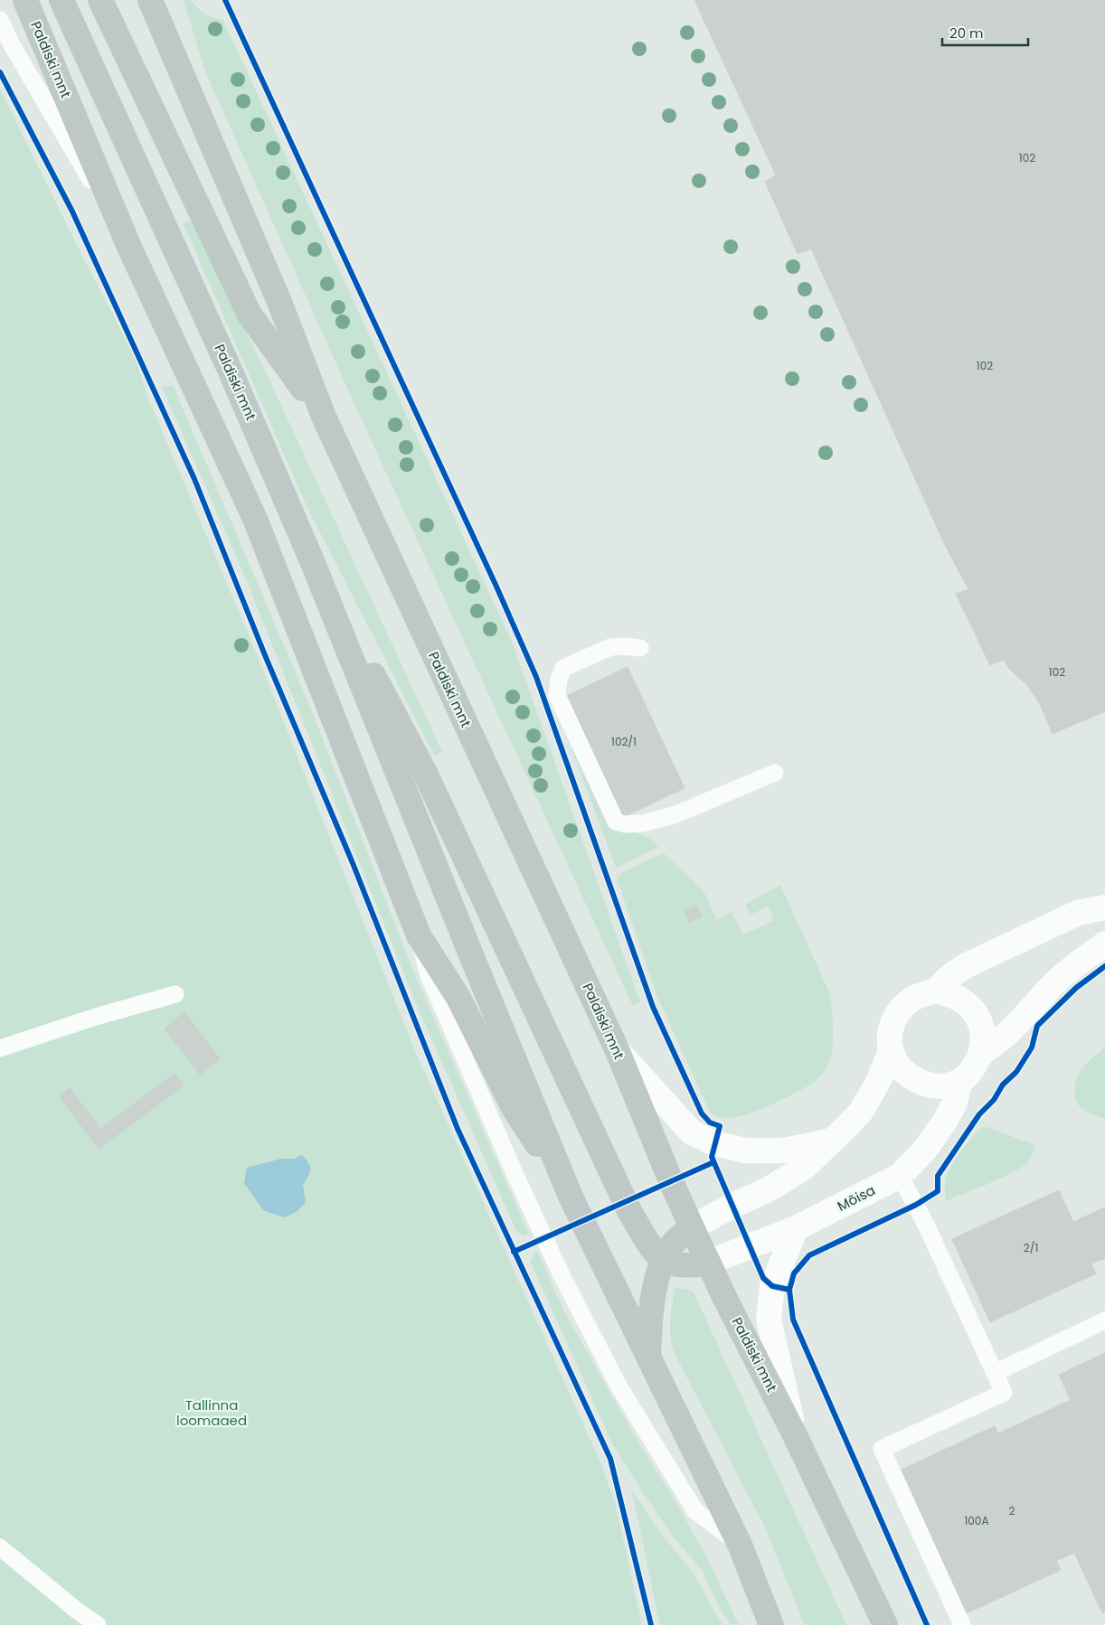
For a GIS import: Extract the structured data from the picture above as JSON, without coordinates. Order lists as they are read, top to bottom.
{
  "streets": {
    "main road": ["Paldiski mnt"],
    "street": ["Mõisa"]
  },
  "crossings": [
    ["Paldiski mnt", "Mõisa"]
  ],
  "parks": ["Tallinna loomaaed"],
  "house_numbers": [
    "102",
    "102",
    "102",
    "102/1",
    "2/1",
    "2",
    "100A"
  ],
  "scale_bar": "20 m"
}
